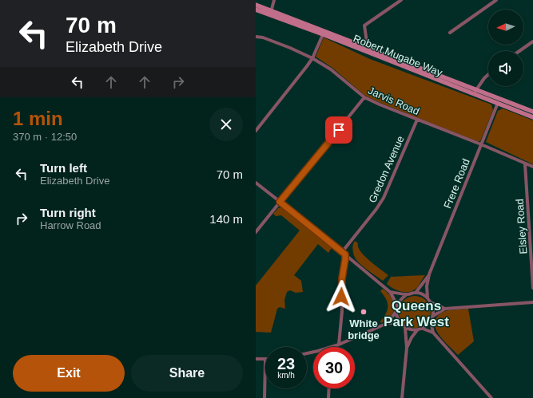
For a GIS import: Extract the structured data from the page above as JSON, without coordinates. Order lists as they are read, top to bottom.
{
  "streets": {
    "main road": ["Robert Mugabe Way"],
    "street": [
      "Jarvis Road",
      "Gredon Avenue",
      "Frere Road",
      "Elsley Road"
    ]
  },
  "crossings": [
    ["Robert Mugabe Way", "Frere Road"],
    ["Jarvis Road", "Gredon Avenue"],
    ["Jarvis Road", "Frere Road"],
    ["Jarvis Road", "Elsley Road"]
  ],
  "districts": ["Queens Park West"],
  "places": ["White bridge"],
  "north": "left",
  "page": {
    "turn": ["70 m", "Elizabeth Drive"],
    "heading": ["1 min", "370 m · 12:50"],
    "list": [
      {
        "name": "Turn left",
        "note": "Elizabeth Drive",
        "value": "70 m"
      },
      {
        "name": "Turn right",
        "note": "Harrow Road",
        "value": "140 m"
      }
    ],
    "speed": "23 km/h",
    "limit": "30",
    "buttons": ["Exit", "Share"]
  }
}
